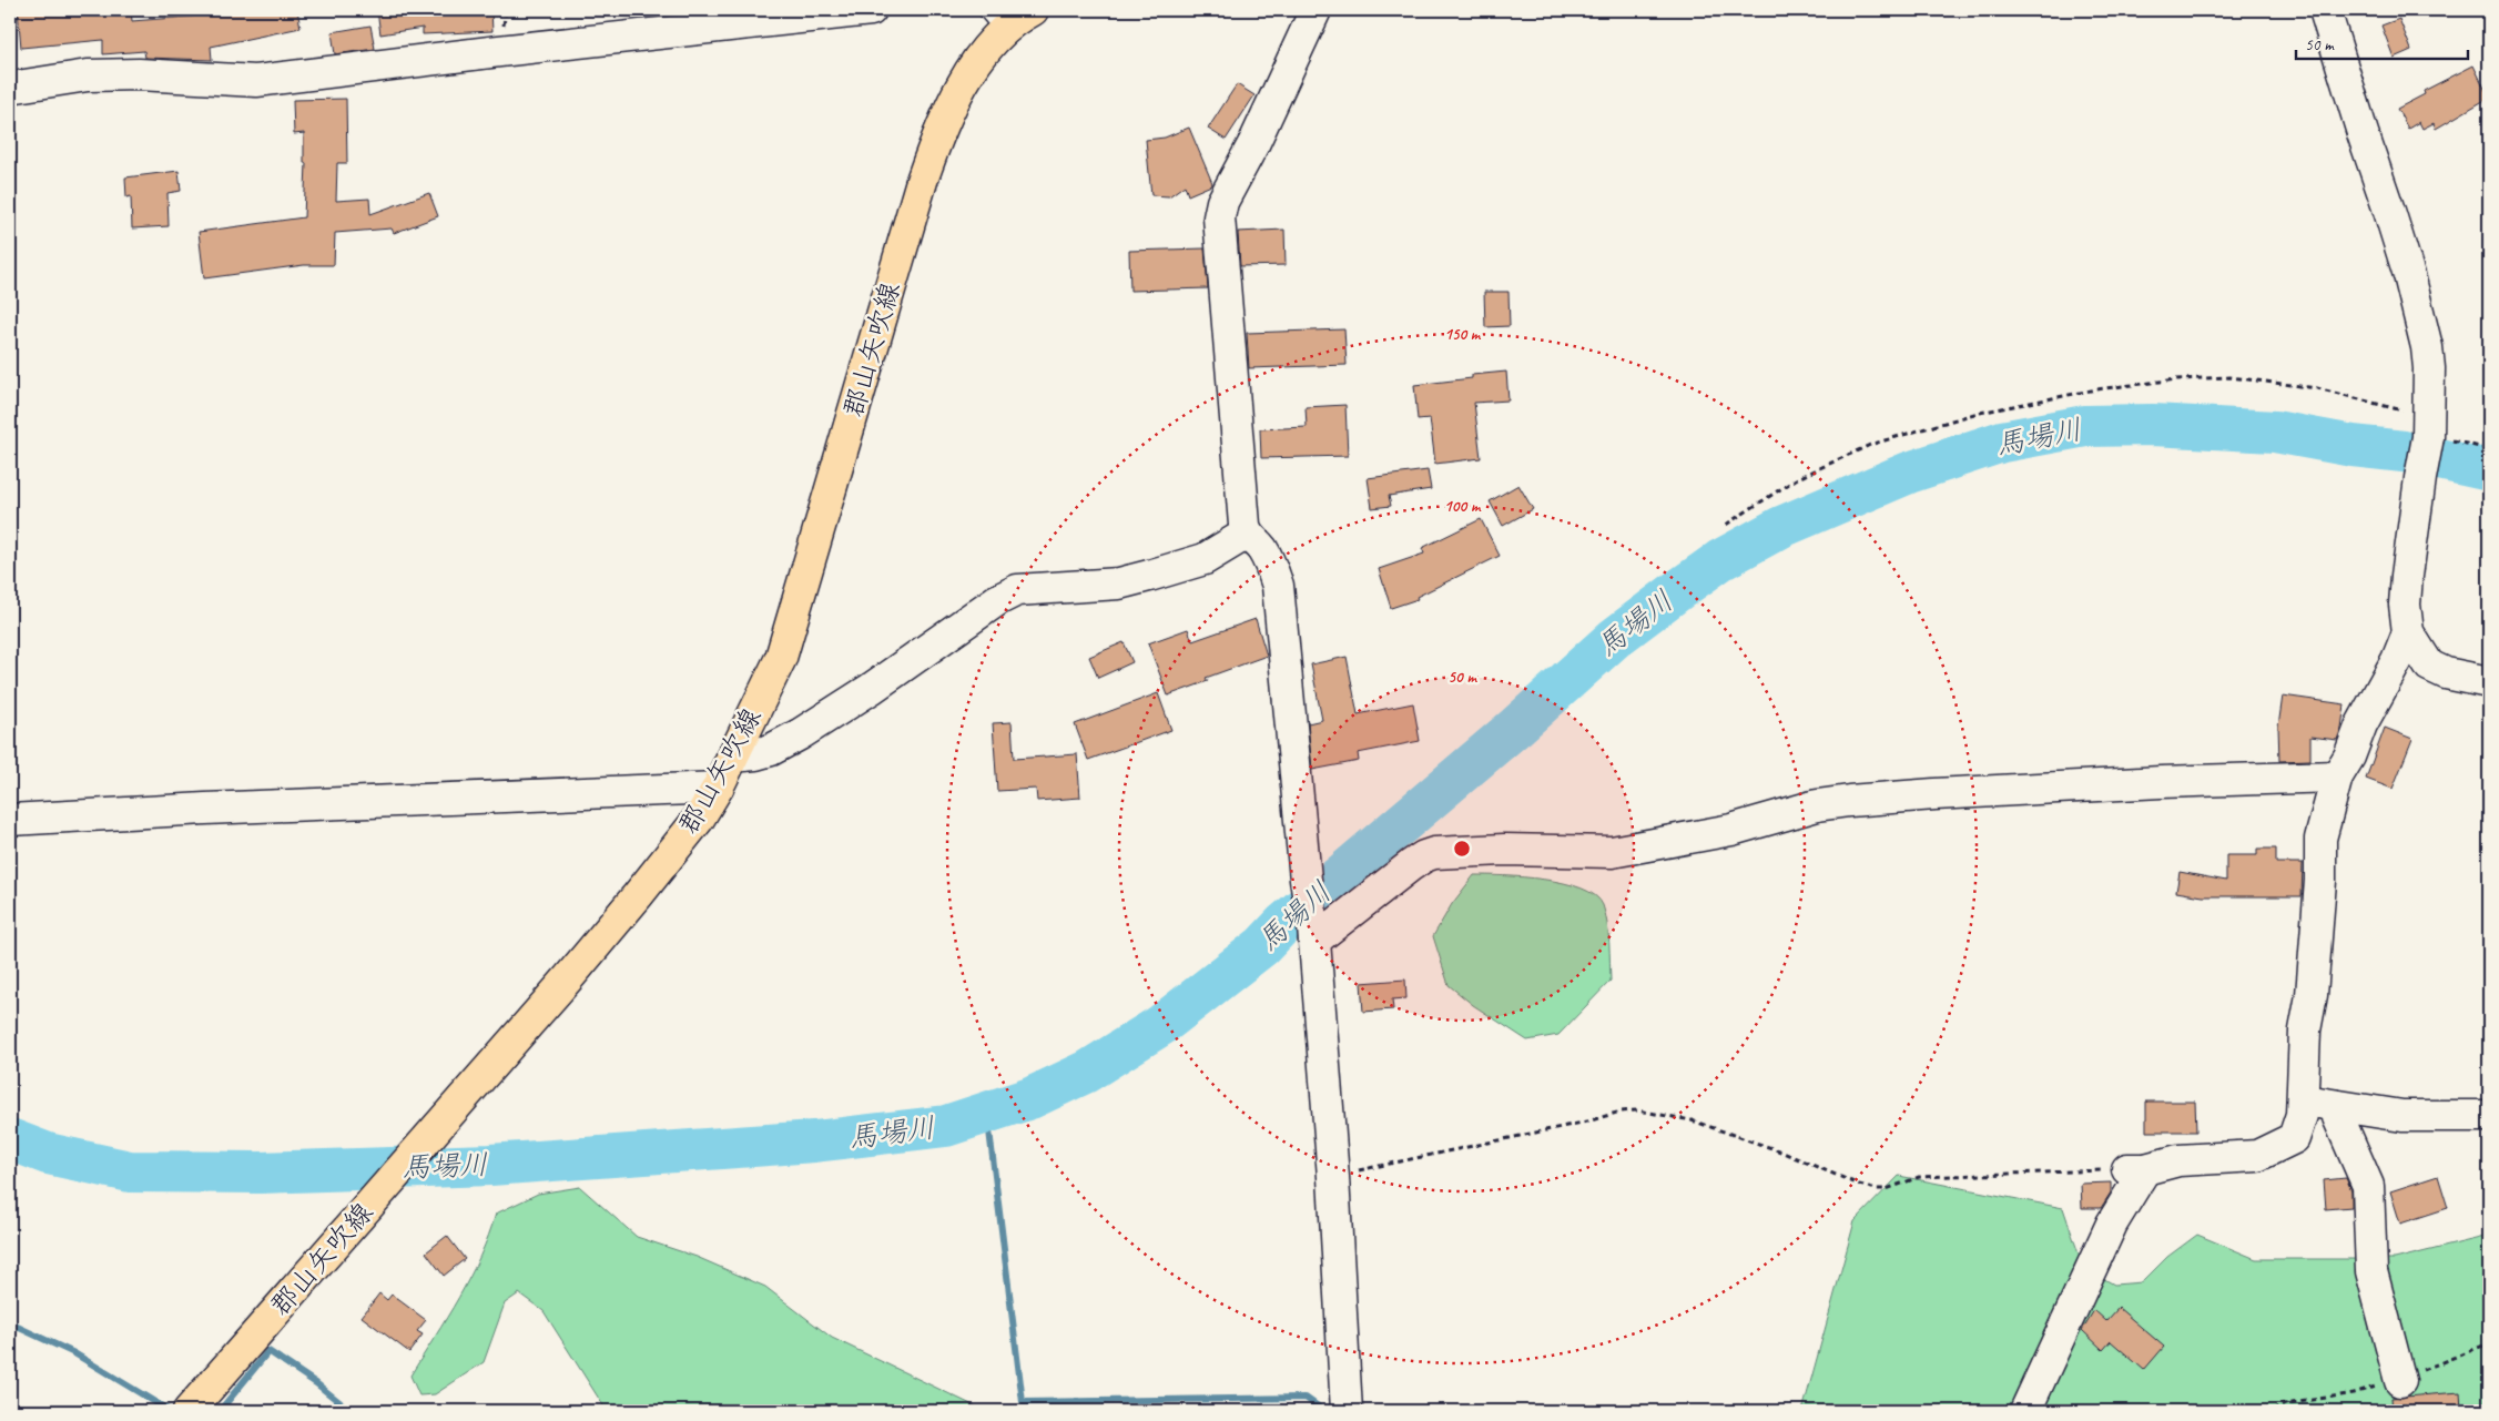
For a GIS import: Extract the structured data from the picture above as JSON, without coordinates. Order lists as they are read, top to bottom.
{
  "streets": {
    "main road": ["郡山矢吹線"]
  },
  "water": ["馬場川"],
  "scale_bar": "50 m",
  "rings": ["150 m", "100 m", "50 m"]
}
